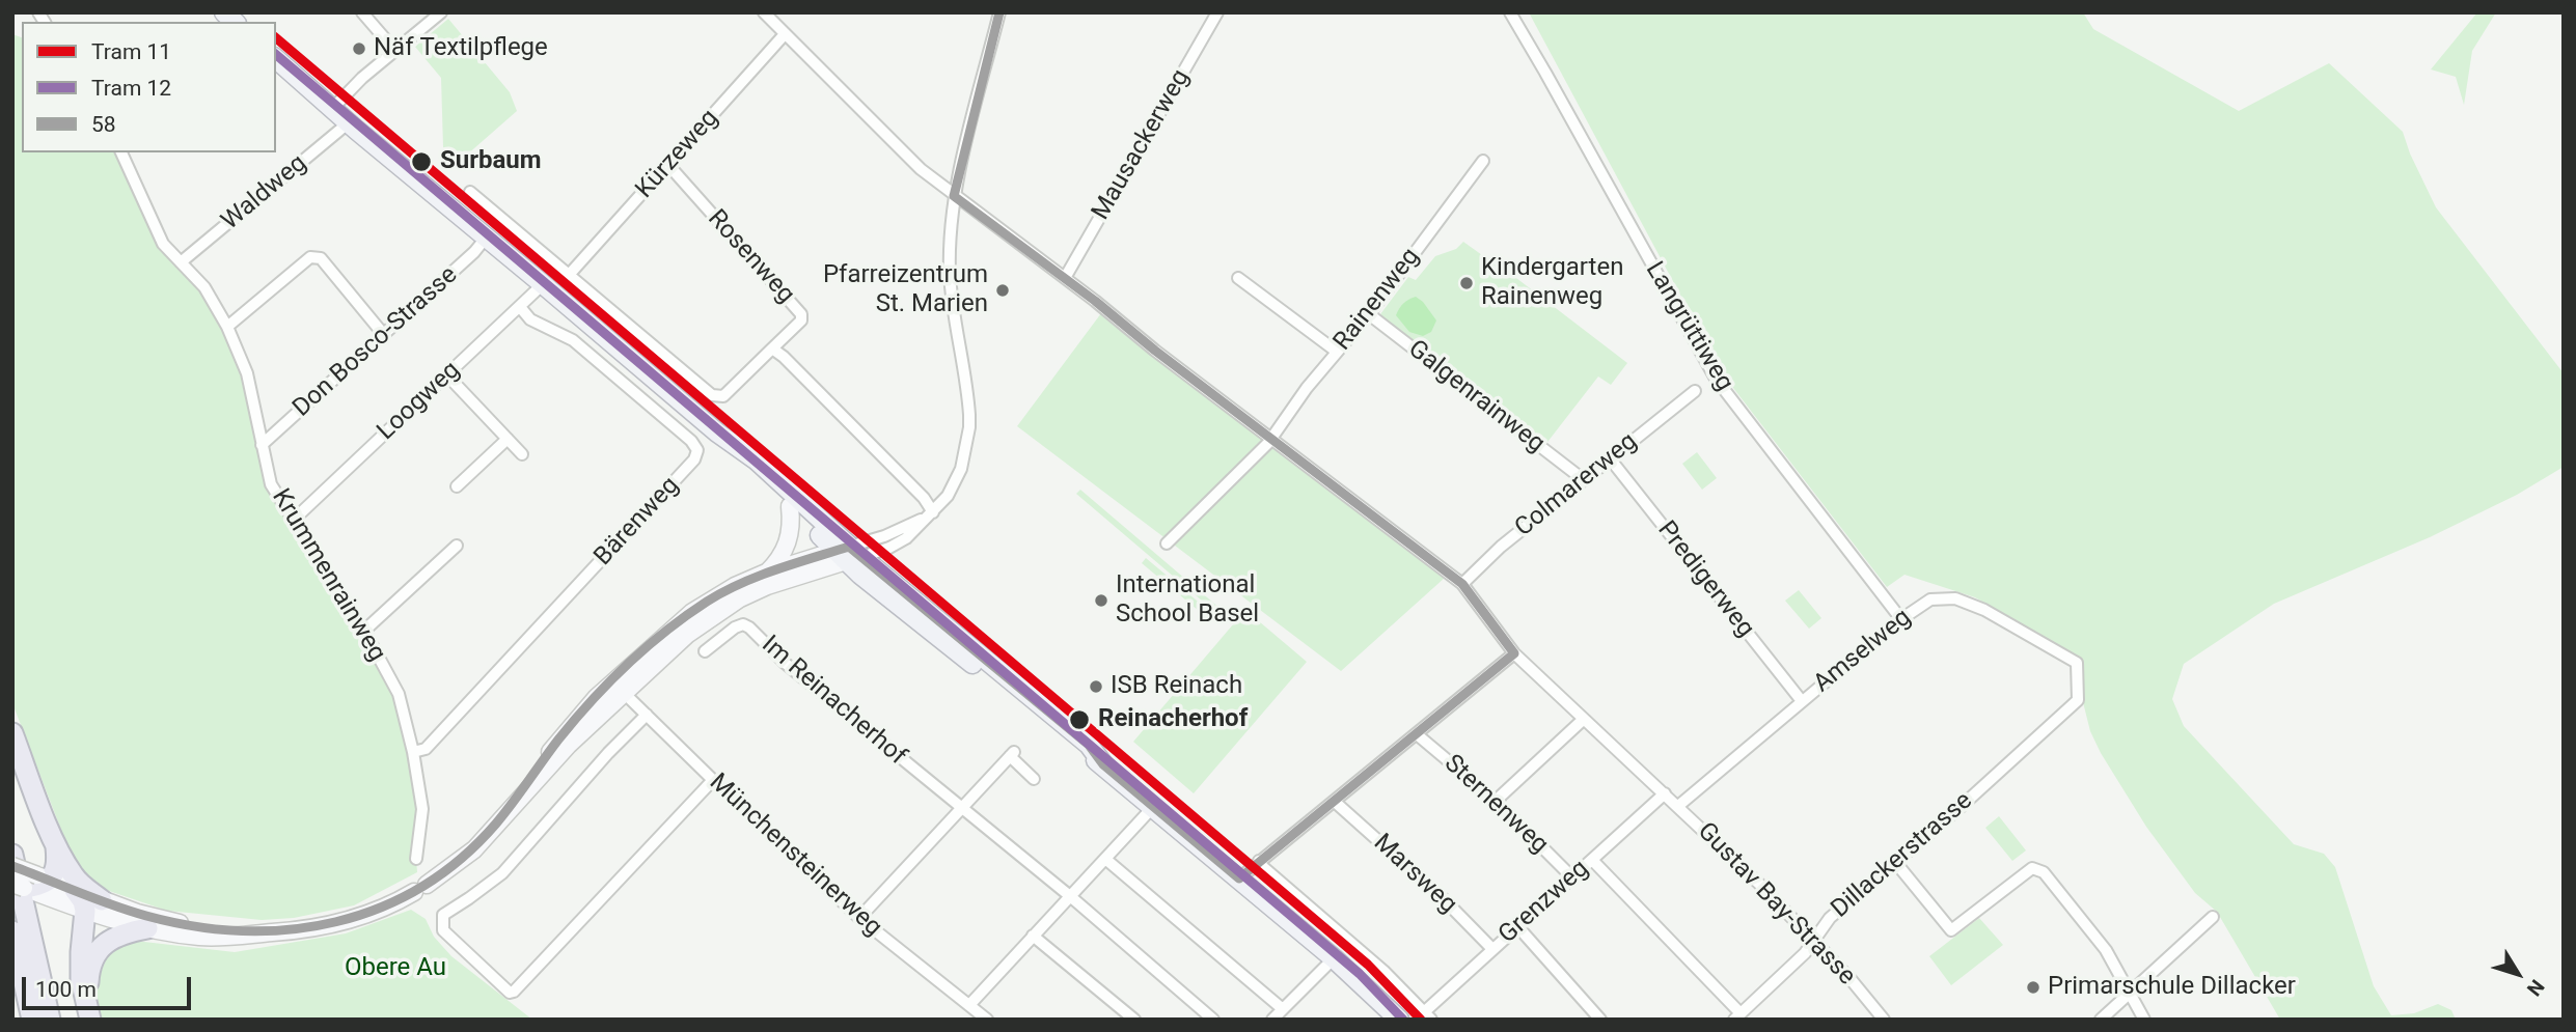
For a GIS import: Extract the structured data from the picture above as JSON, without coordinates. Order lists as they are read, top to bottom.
{
  "streets": {
    "street": [
      "Mausackerweg",
      "Kürzeweg",
      "Waldweg",
      "Rosenweg",
      "Rainenweg",
      "Langrüttiweg",
      "Don Bosco-Strasse",
      "Galgenrainweg",
      "Loogweg",
      "Colmarerweg",
      "Bärenweg",
      "Krummenrainweg",
      "Predigerweg",
      "Amselweg",
      "Im Reinacherhof",
      "Sternenweg",
      "Münchensteinerweg",
      "Dillackerstrasse",
      "Marsweg",
      "Grenzweg",
      "Gustav Bay-Strasse"
    ]
  },
  "crossings": [
    ["Mausackerweg", "Gustav Bay-Strasse"],
    ["Kürzeweg", "Rosenweg"],
    ["Kürzeweg", "Gustav Bay-Strasse"],
    ["Waldweg", "Krummenrainweg"],
    ["Rainenweg", "Galgenrainweg"],
    ["Rainenweg", "Gustav Bay-Strasse"],
    ["Langrüttiweg", "Amselweg"],
    ["Don Bosco-Strasse", "Krummenrainweg"],
    ["Galgenrainweg", "Colmarerweg"],
    ["Loogweg", "Bärenweg"],
    ["Loogweg", "Krummenrainweg"],
    ["Colmarerweg", "Predigerweg"],
    ["Colmarerweg", "Gustav Bay-Strasse"],
    ["Bärenweg", "Krummenrainweg"],
    ["Predigerweg", "Amselweg"],
    ["Amselweg", "Dillackerstrasse"],
    ["Amselweg", "Gustav Bay-Strasse"],
    ["Sternenweg", "Grenzweg"],
    ["Dillackerstrasse", "Gustav Bay-Strasse"],
    ["Marsweg", "Grenzweg"],
    ["Grenzweg", "Gustav Bay-Strasse"]
  ],
  "parks": ["Obere Au"],
  "places": [
    "Näf Textilpflege",
    "Surbaum",
    "Kindergarten Rainenweg",
    "Pfarreizentrum St. Marien",
    "International School Basel",
    "ISB Reinach",
    "Reinacherhof",
    "Primarschule Dillacker"
  ],
  "lines": ["transit line 58", "tram line 11", "tram line 12"],
  "legend": ["Tram 11", "Tram 12", "58"],
  "scale_bar": "100 m",
  "north": "bottom right"
}
